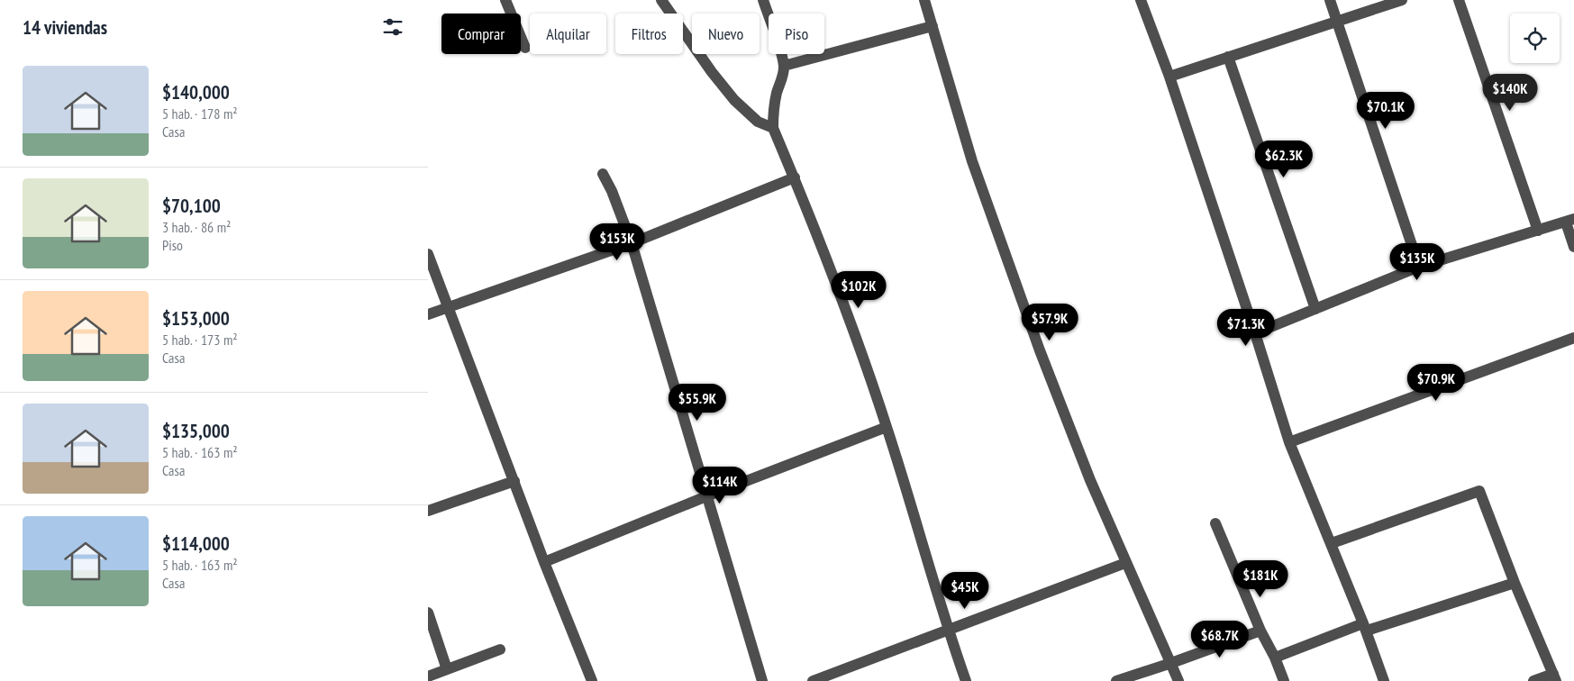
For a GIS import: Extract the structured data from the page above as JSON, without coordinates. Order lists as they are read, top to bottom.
{
  "page": {
    "heading": "14 viviendas",
    "chip": [
      "Comprar",
      "Alquilar",
      "Filtros",
      "Nuevo",
      "Piso"
    ],
    "list": [
      {
        "name": "$140,000",
        "note": "5 hab. · 178 m² · Casa"
      },
      {
        "name": "$70,100",
        "note": "3 hab. · 86 m² · Piso"
      },
      {
        "name": "$153,000",
        "note": "5 hab. · 173 m² · Casa"
      },
      {
        "name": "$135,000",
        "note": "5 hab. · 163 m² · Casa"
      },
      {
        "name": "$114,000",
        "note": "5 hab. · 163 m² · Casa"
      }
    ],
    "price": [
      "$140K",
      "$70.1K",
      "$62.3K",
      "$153K",
      "$135K",
      "$102K",
      "$57.9K",
      "$71.3K",
      "$70.9K",
      "$55.9K",
      "$114K",
      "$181K",
      "$45K",
      "$68.7K"
    ]
  }
}
